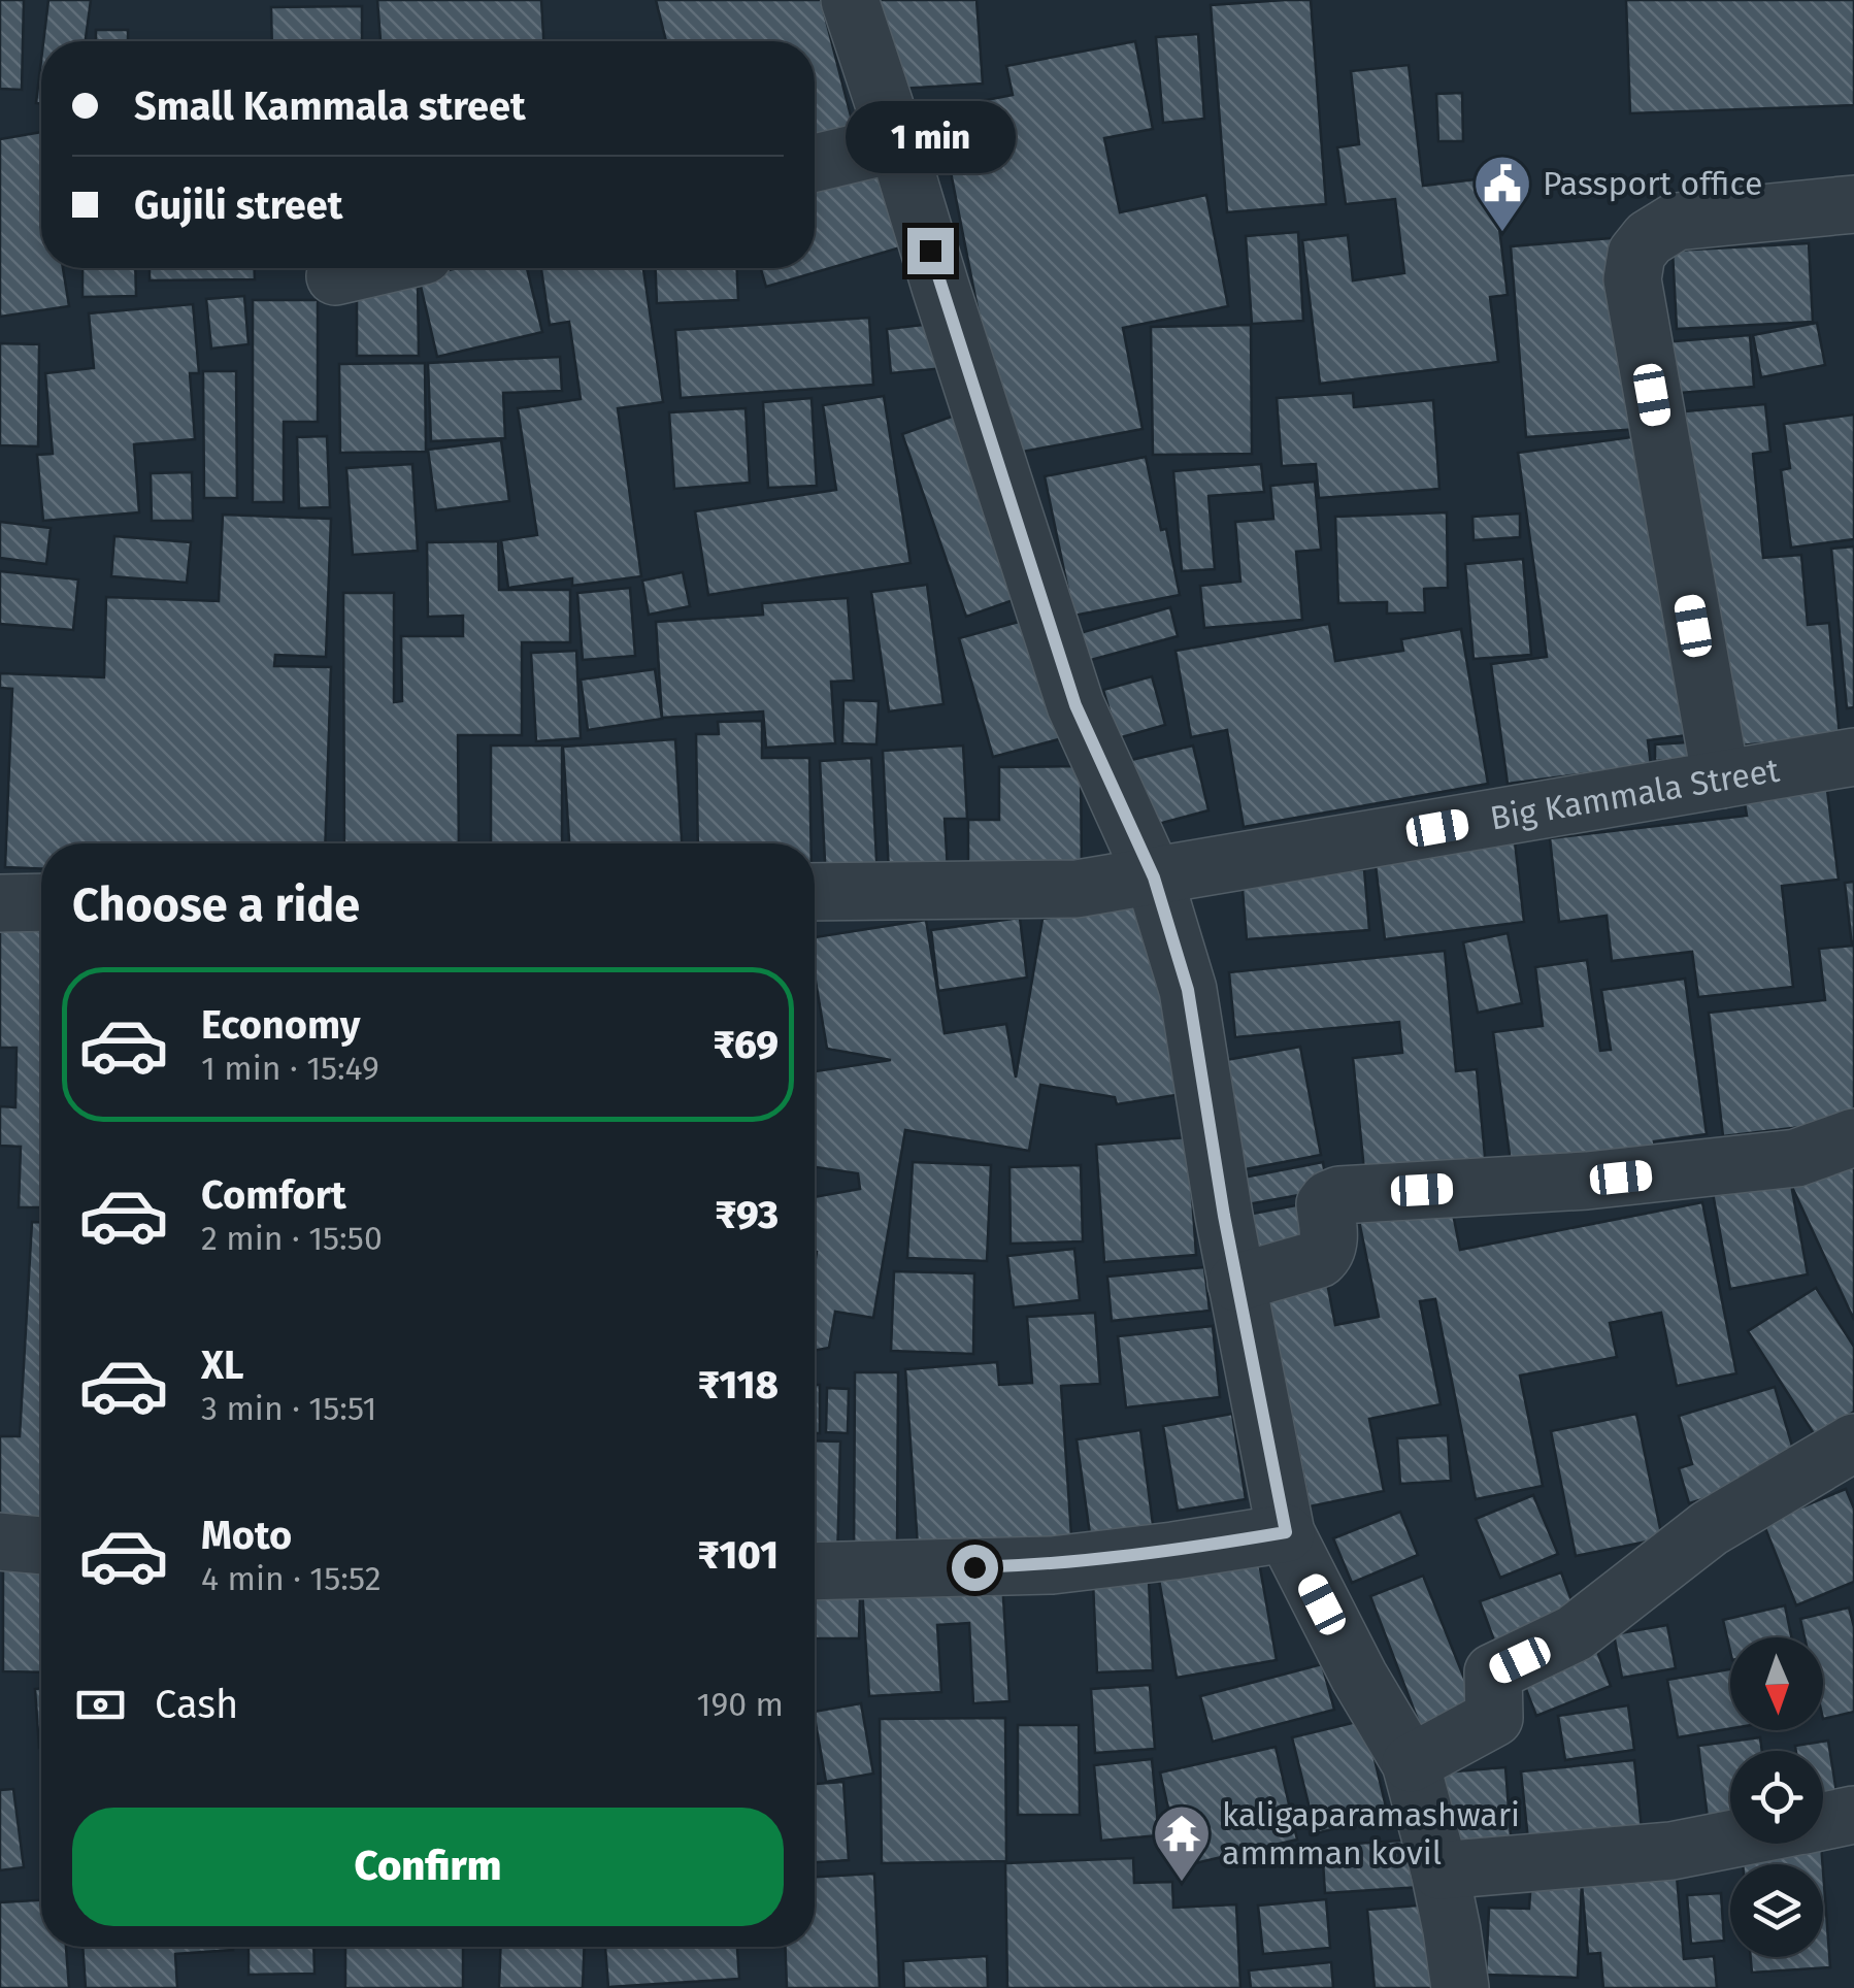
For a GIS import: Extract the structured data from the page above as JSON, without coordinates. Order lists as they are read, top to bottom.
{
  "streets": {
    "street": ["Big Kammala Street"]
  },
  "places": {
    "public building": ["Passport office"],
    "temple": ["kaligaparamashwari ammman kovil"]
  },
  "north": "bottom",
  "page": {
    "banner": ["Small Kammala street", "Gujili street"],
    "bubble": "1 min",
    "heading": "Choose a ride",
    "list": [
      {
        "name": "Economy",
        "note": "1 min · 15:49",
        "value": "₹69"
      },
      {
        "name": "Comfort",
        "note": "2 min · 15:50",
        "value": "₹93"
      },
      {
        "name": "XL",
        "note": "3 min · 15:51",
        "value": "₹118"
      },
      {
        "name": "Moto",
        "note": "4 min · 15:52",
        "value": "₹101"
      }
    ],
    "pay": ["Cash", "190 m"],
    "buttons": "Confirm"
  }
}
